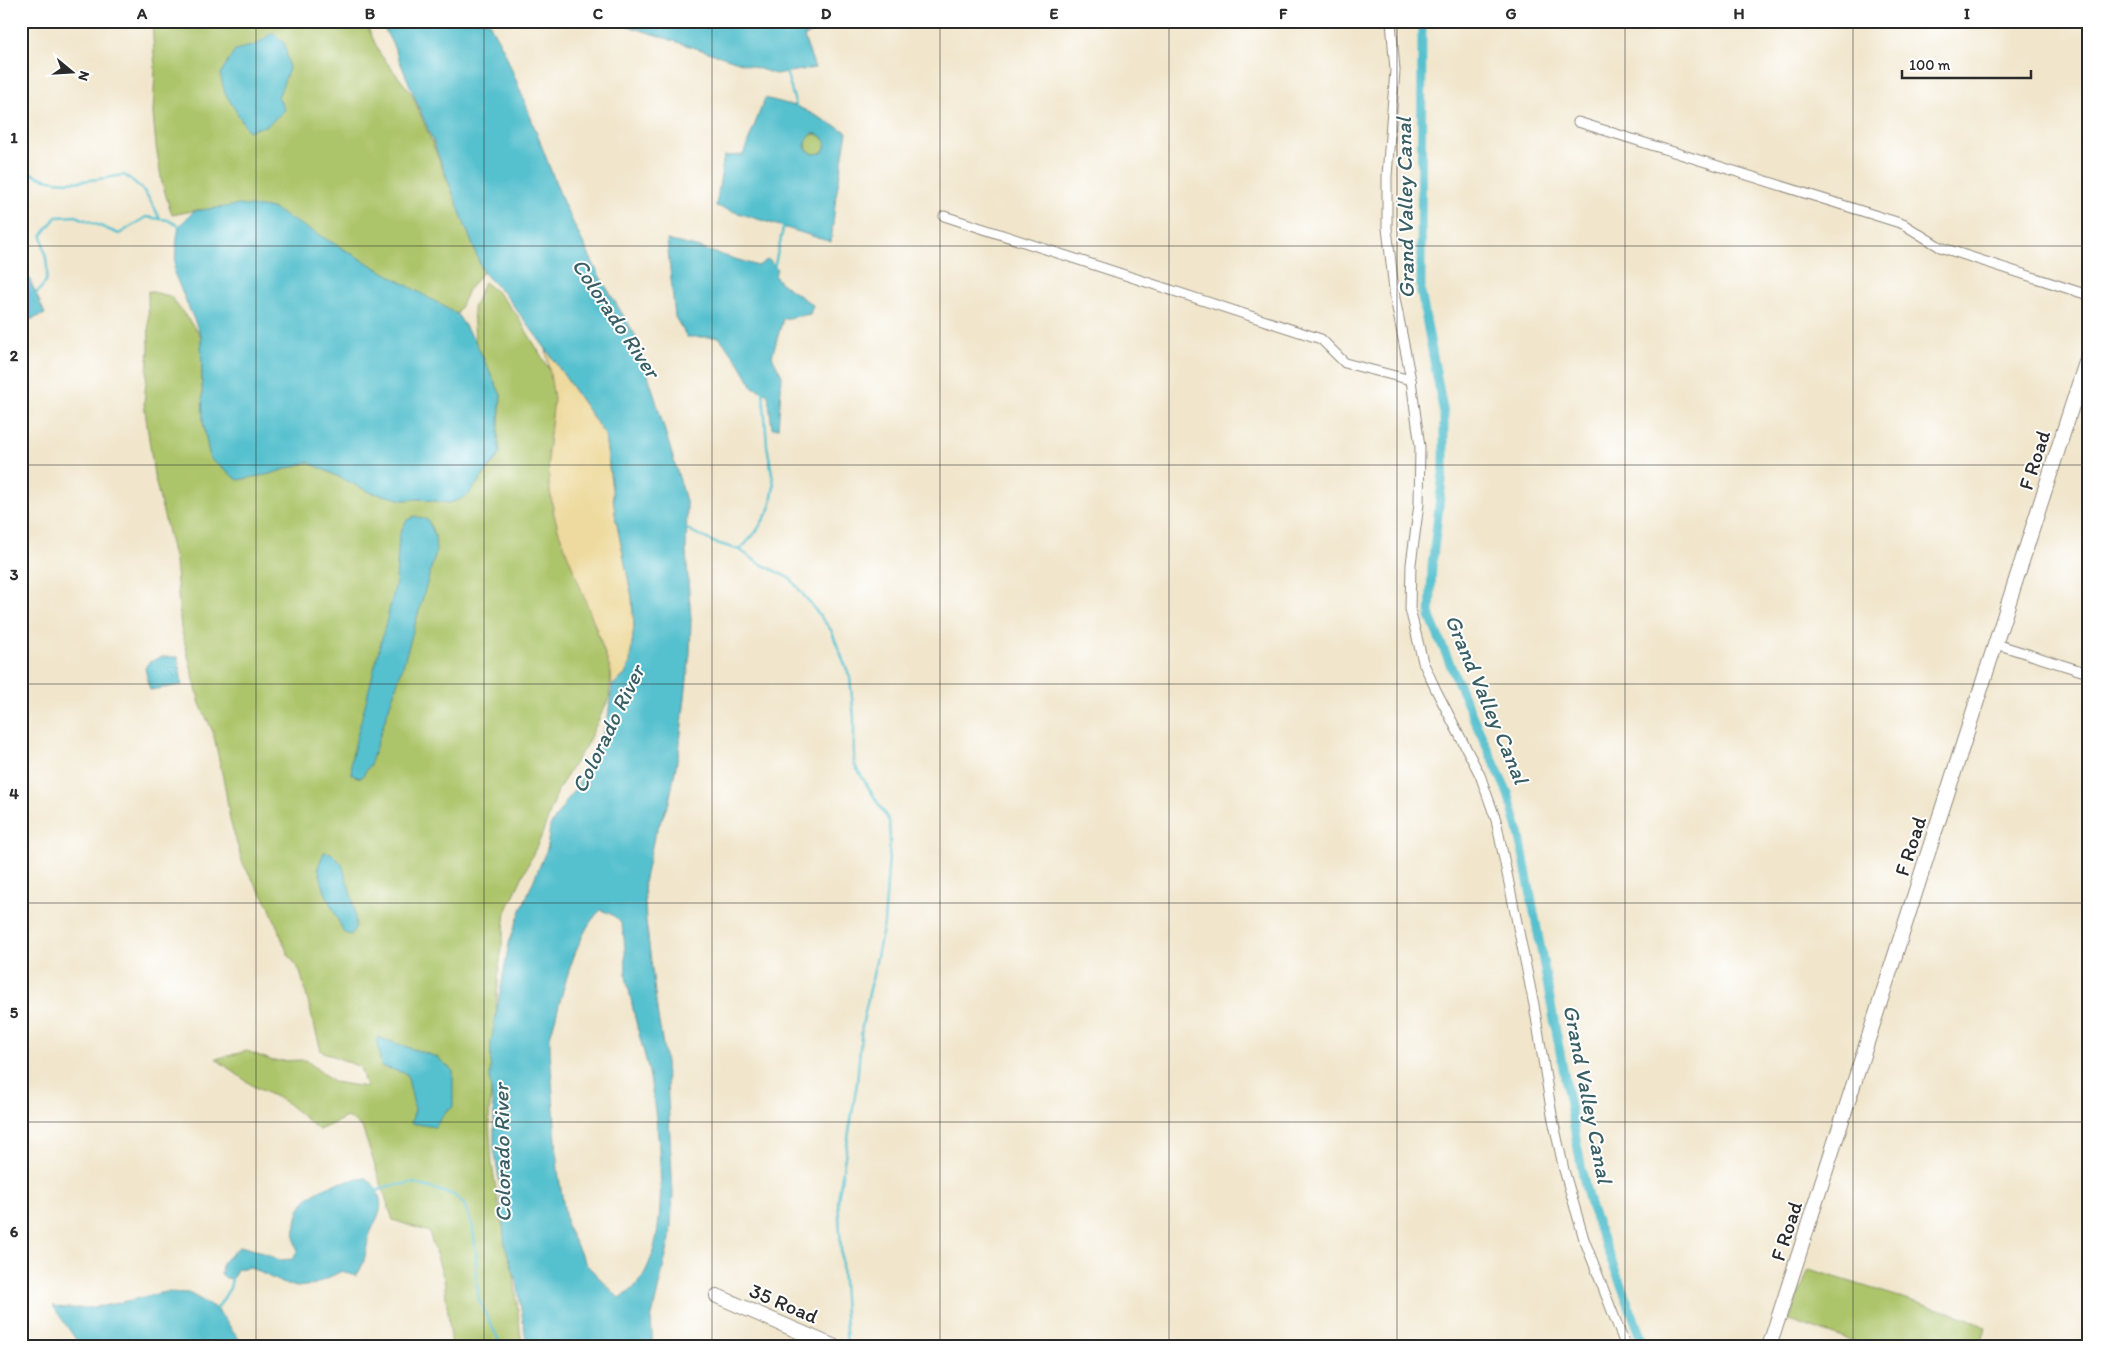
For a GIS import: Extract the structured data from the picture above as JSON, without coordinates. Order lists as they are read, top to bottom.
{
  "streets": {
    "street": ["F Road", "35 Road"]
  },
  "water": ["Grand Valley Canal", "Colorado River"],
  "scale_bar": "100 m",
  "north": "right",
  "grid": {
    "columns": [
      "A",
      "B",
      "C",
      "D",
      "E",
      "F",
      "G",
      "H",
      "I"
    ],
    "rows": [
      "1",
      "2",
      "3",
      "4",
      "5",
      "6"
    ]
  }
}
